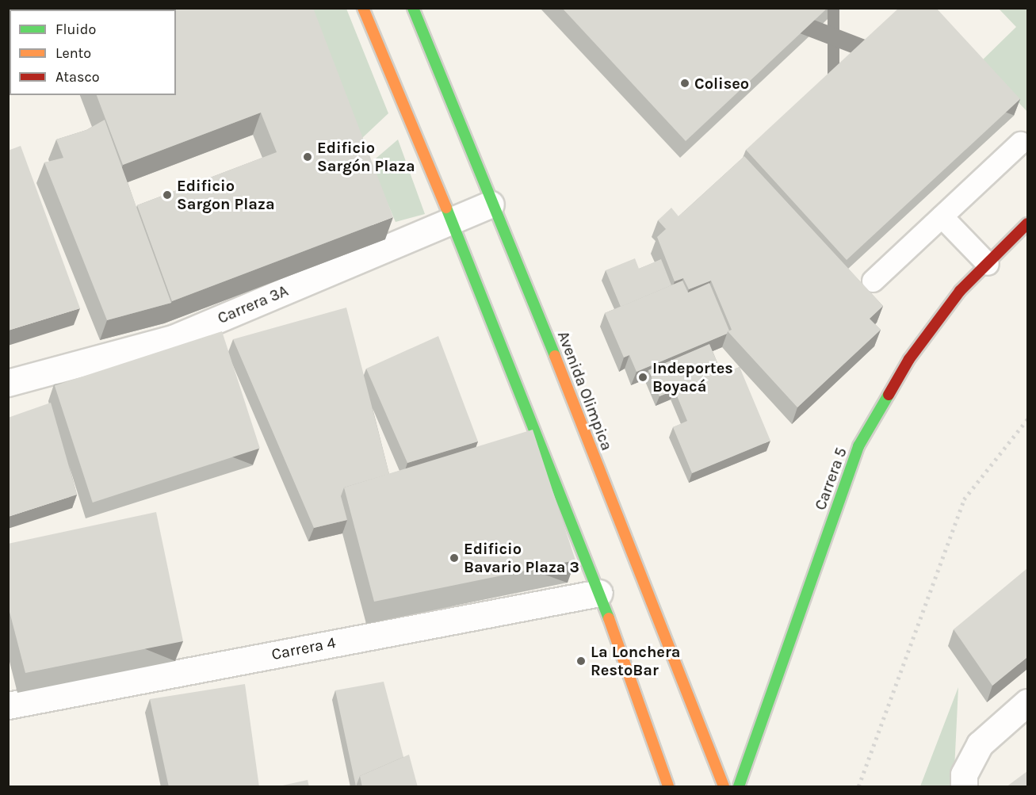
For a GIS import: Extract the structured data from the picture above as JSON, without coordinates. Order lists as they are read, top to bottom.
{
  "streets": {
    "main road": ["Avenida Olimpica", "Carrera 5"],
    "street": ["Carrera 3A", "Carrera 4"]
  },
  "crossings": [
    ["Carrera 3A", "Avenida Olimpica"]
  ],
  "places": [
    "Coliseo",
    "Edificio Sargón Plaza",
    "Edificio Sargon Plaza",
    "Indeportes Boyacá",
    "Edificio Bavario Plaza 3",
    "La Lonchera RestoBar"
  ],
  "legend": ["Fluido", "Lento", "Atasco"]
}
